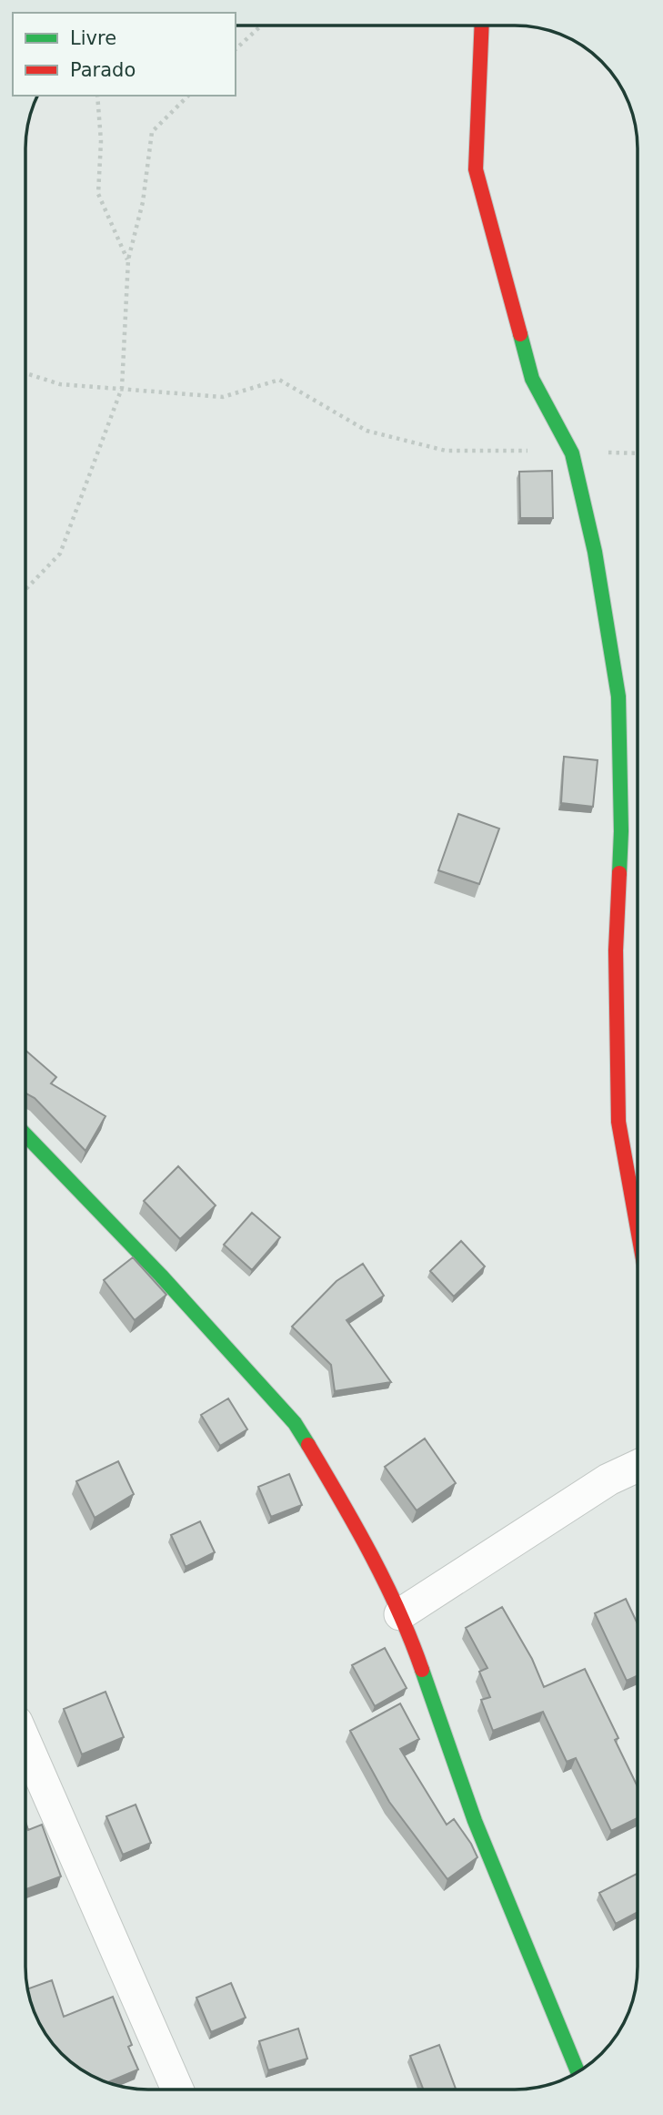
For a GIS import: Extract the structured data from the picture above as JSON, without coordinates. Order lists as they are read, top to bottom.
{
  "legend": ["Livre", "Parado"]
}
